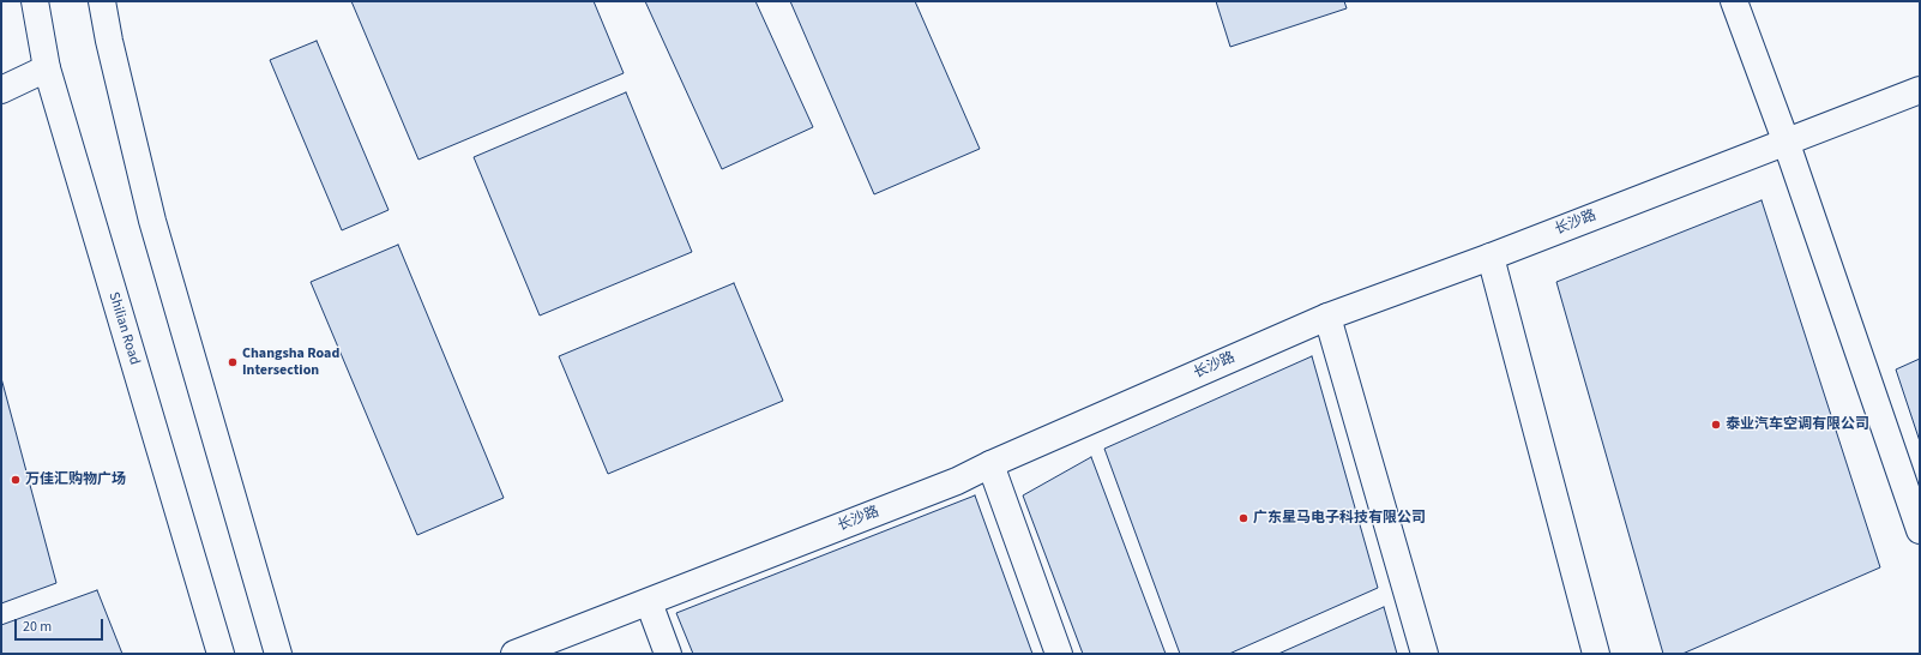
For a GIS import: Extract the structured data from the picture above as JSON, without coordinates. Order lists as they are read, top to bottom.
{
  "streets": {
    "street": ["长沙路", "Shilian Road"]
  },
  "places": [
    "Changsha Road Intersection",
    "泰业汽车空调有限公司",
    "万佳汇购物广场",
    "广东星马电子科技有限公司"
  ],
  "scale_bar": "20 m"
}
